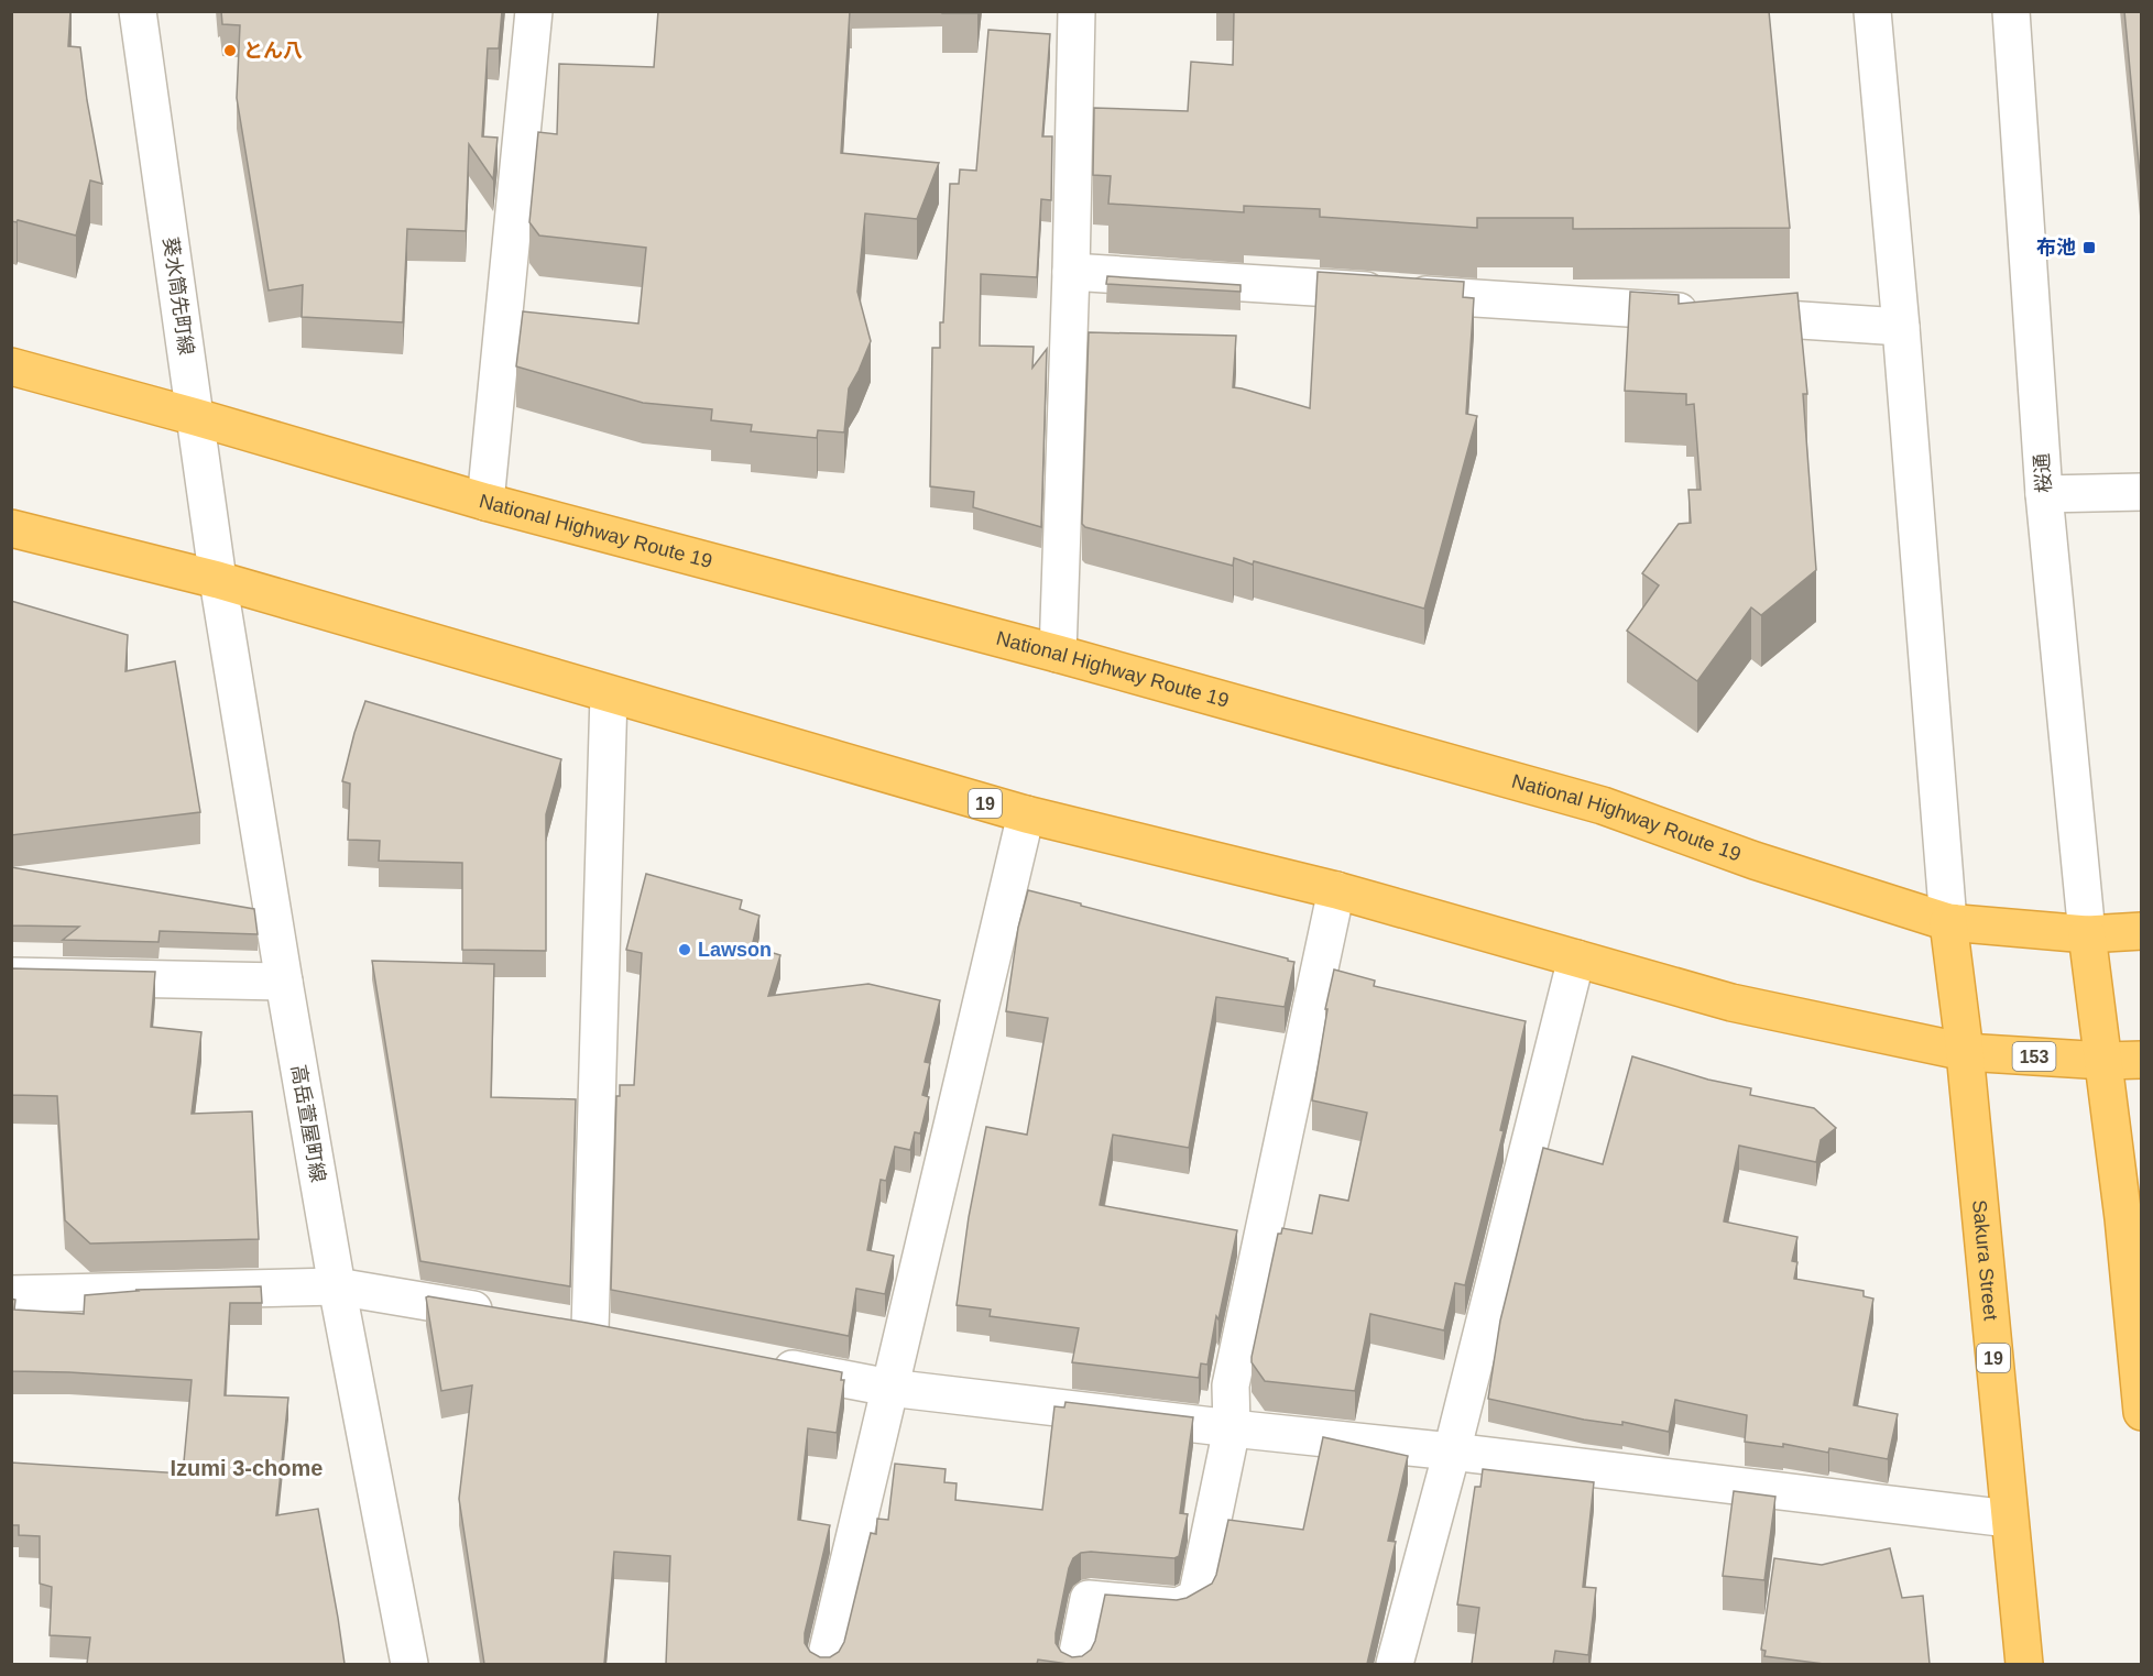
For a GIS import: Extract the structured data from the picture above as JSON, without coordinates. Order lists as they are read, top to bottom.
{
  "streets": {
    "highway": [
      "National Highway Route 19",
      "19",
      "153",
      "Sakura Street"
    ],
    "street": ["葵水筒先町線", "桜通", "高岳萱屋町線"]
  },
  "crossings": [
    ["葵水筒先町線", "National Highway Route 19"],
    ["葵水筒先町線", "19"],
    ["葵水筒先町線", "高岳萱屋町線"],
    ["桜通", "National Highway Route 19"],
    ["National Highway Route 19", "19"],
    ["19", "153"],
    ["19", "高岳萱屋町線"],
    ["19", "Sakura Street"],
    ["153", "Sakura Street"]
  ],
  "districts": ["Izumi 3-chome"],
  "places": {
    "other": ["とん八", "Lawson"],
    "transit": ["布池"]
  }
}
